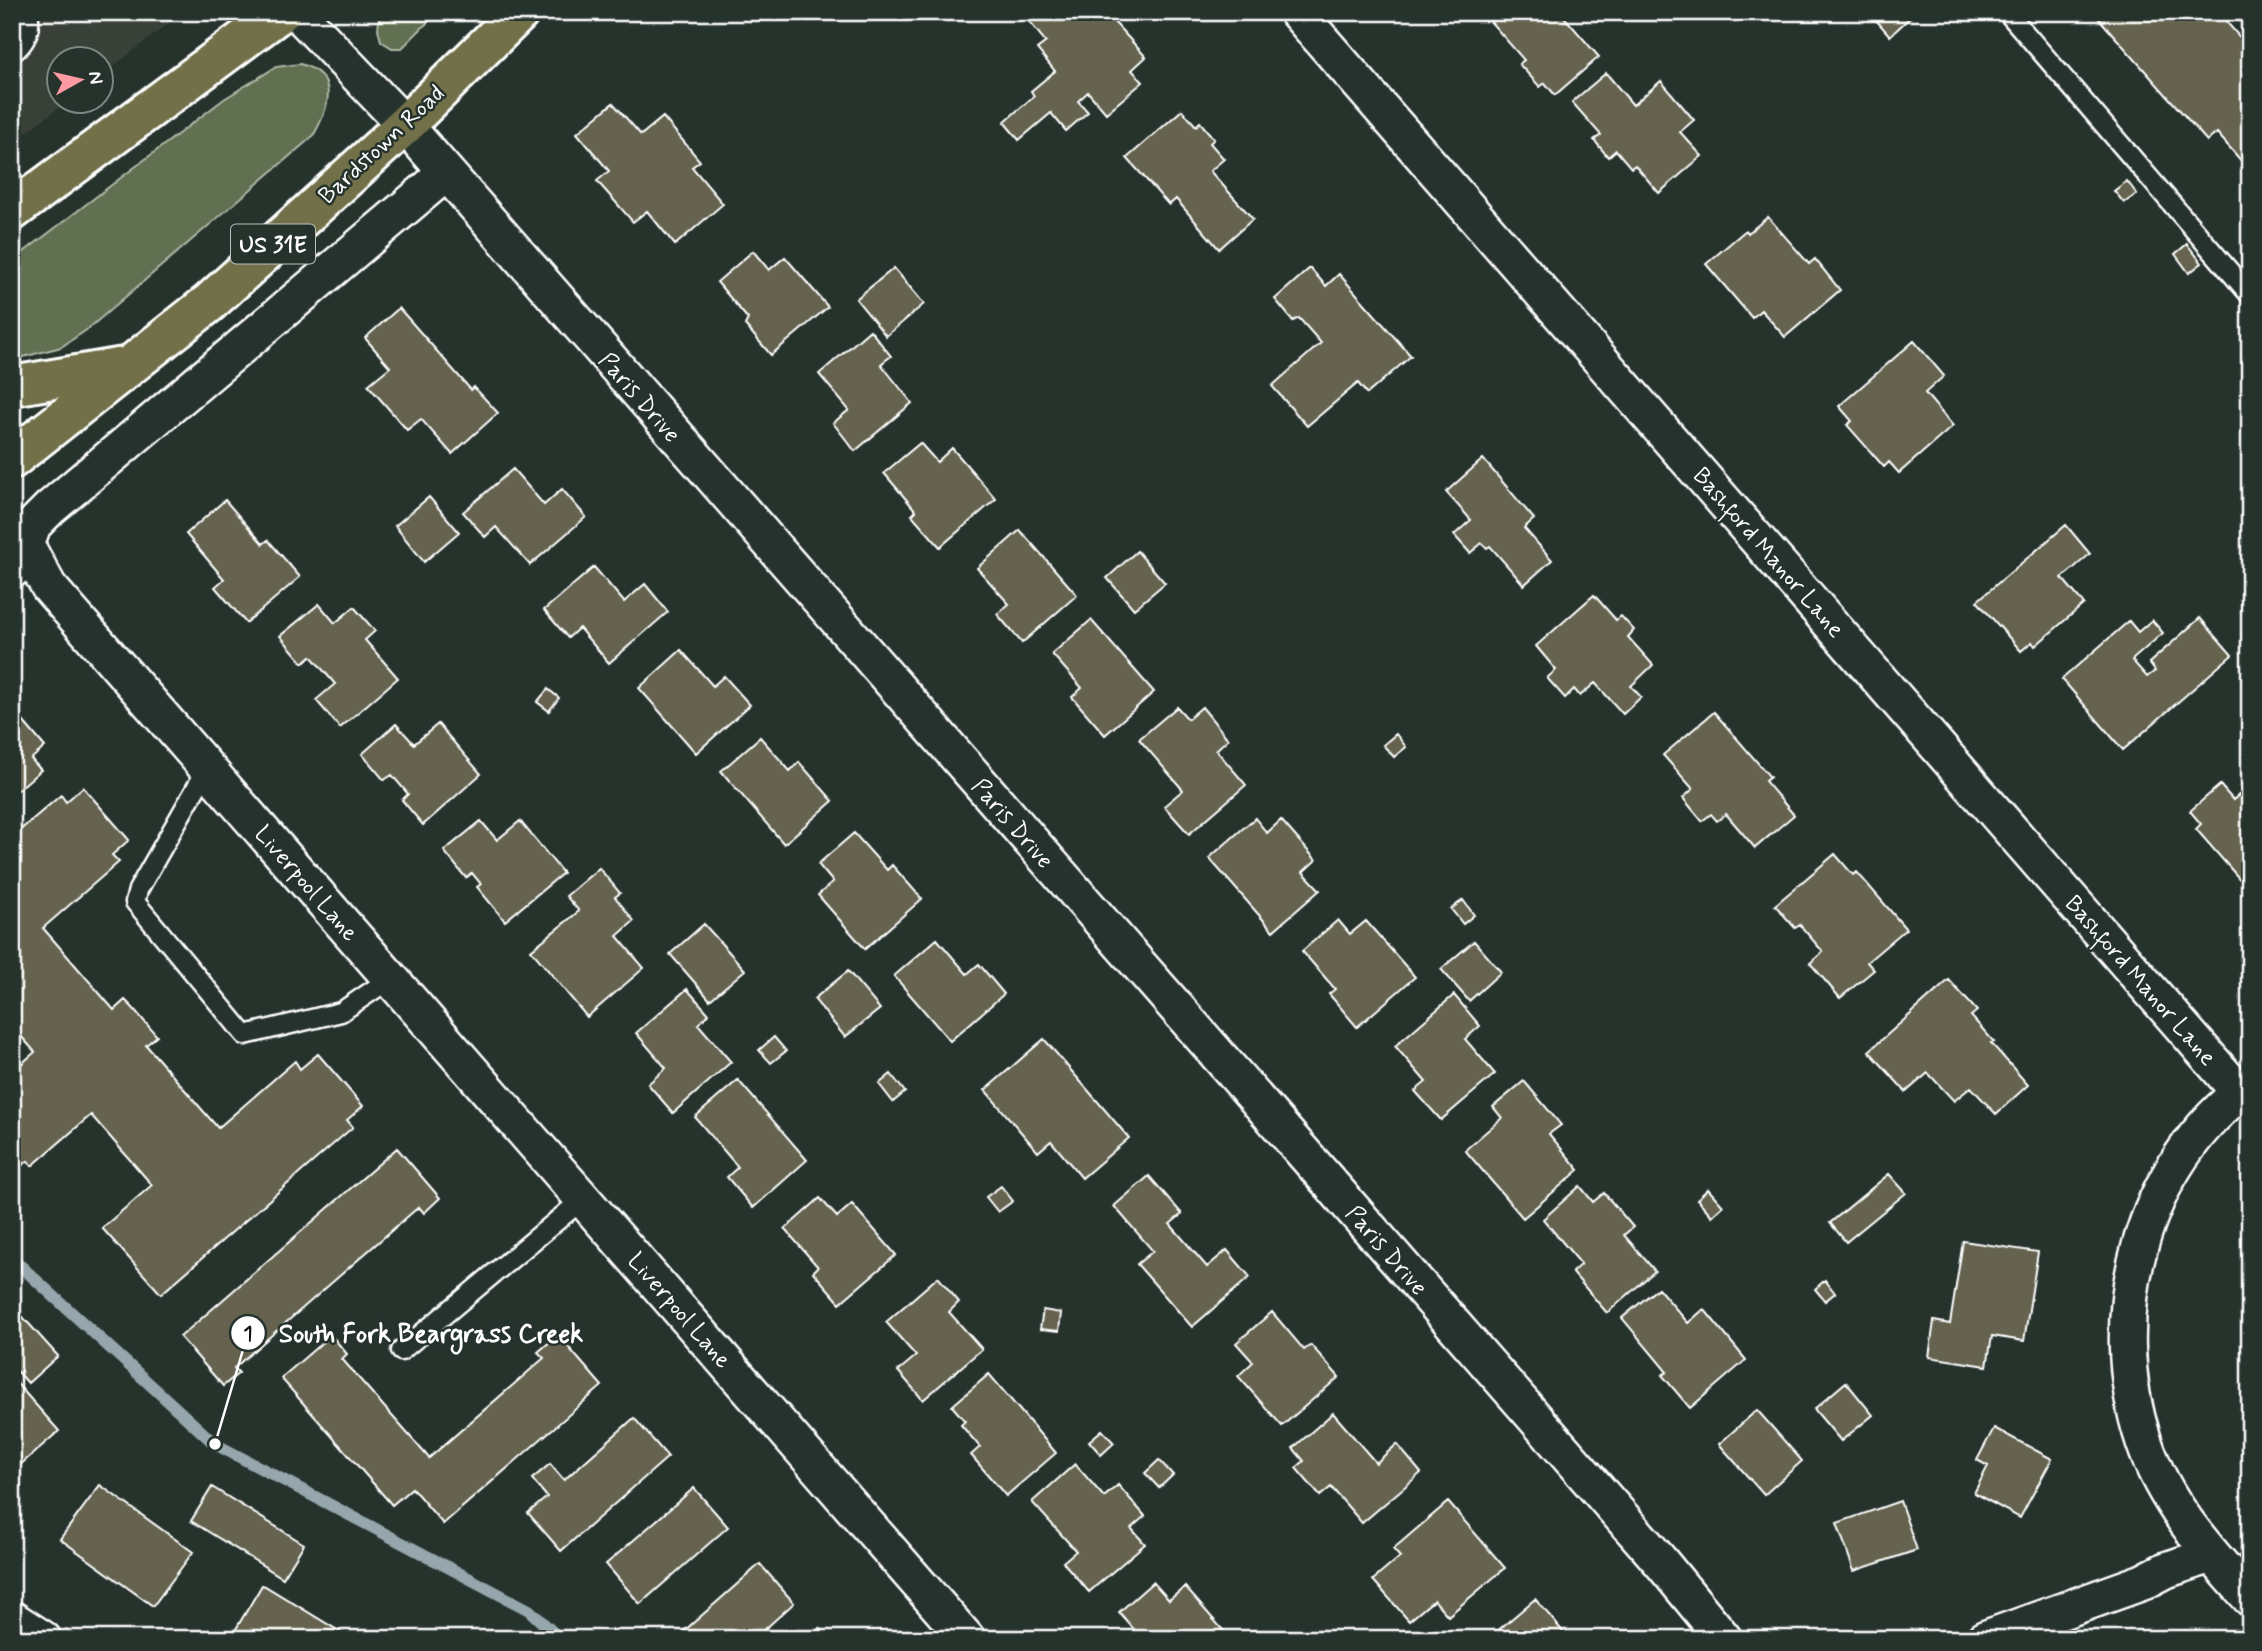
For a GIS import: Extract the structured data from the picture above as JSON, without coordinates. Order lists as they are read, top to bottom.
{
  "streets": {
    "main road": ["Bardstown Road", "US 31E"],
    "street": ["Paris Drive", "Bashford Manor Lane", "Liverpool Lane"]
  },
  "crossings": [
    ["Bardstown Road", "Paris Drive"],
    ["Paris Drive", "Liverpool Lane"]
  ],
  "places": ["South Fork Beargrass Creek"],
  "north": "right"
}
